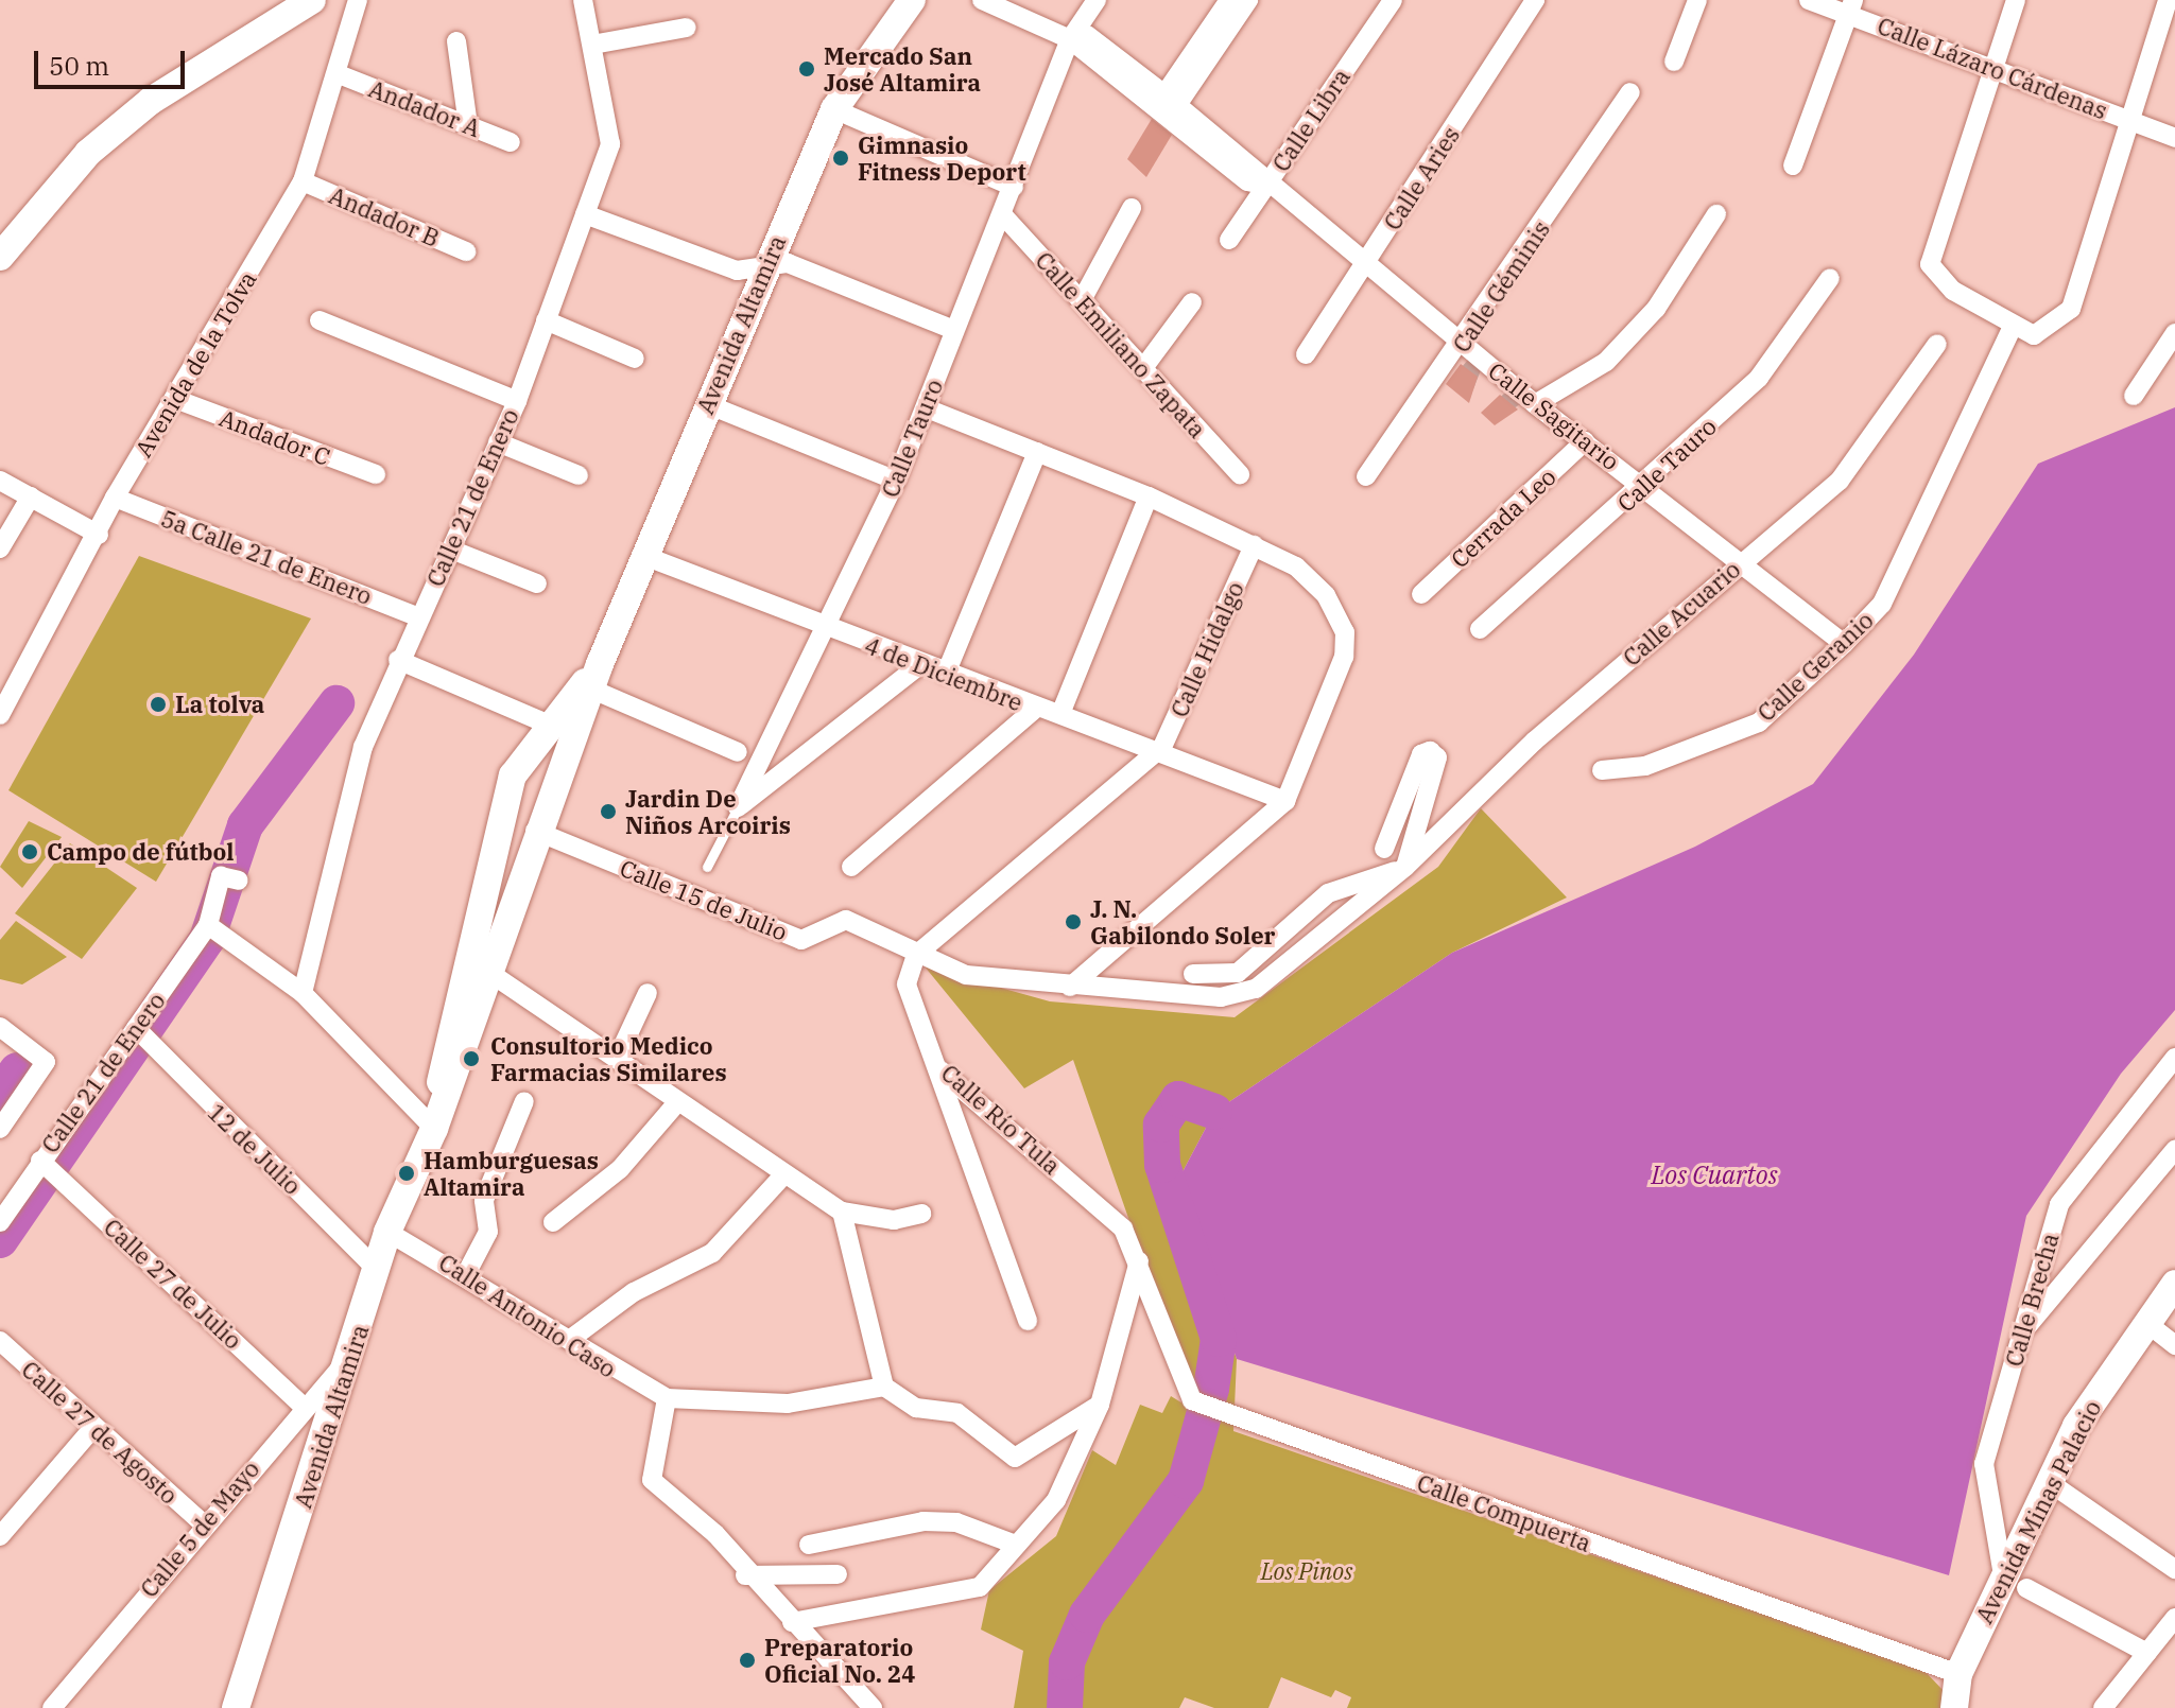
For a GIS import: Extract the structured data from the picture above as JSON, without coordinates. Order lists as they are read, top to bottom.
{
  "streets": {
    "street": [
      "Calle Lázaro Cárdenas",
      "Andador A",
      "Calle Libra",
      "Calle Aries",
      "Andador B",
      "Calle Géminis",
      "Avenida Altamira",
      "Calle Emiliano Zapata",
      "Avenida de la Tolva",
      "Calle Sagitario",
      "Andador C",
      "Calle Tauro",
      "Calle 21 de Enero",
      "Cerrada Leo",
      "5a Calle 21 de Enero",
      "Calle Acuario",
      "Calle Hidalgo",
      "Calle Geranio",
      "4 de Diciembre",
      "Calle 15 de Julio",
      "Calle Río Tula",
      "12 de Julio",
      "Calle 27 de Julio",
      "Calle Brecha",
      "Calle Antonio Caso",
      "Calle 27 de Agosto",
      "Avenida Minas Palacio",
      "Calle Compuerta",
      "Calle 5 de Mayo"
    ]
  },
  "crossings": [
    ["Andador A", "Avenida de la Tolva"],
    ["Calle Libra", "Calle Sagitario"],
    ["Calle Aries", "Calle Sagitario"],
    ["Andador B", "Avenida de la Tolva"],
    ["Calle Géminis", "Calle Sagitario"],
    ["Avenida Altamira", "4 de Diciembre"],
    ["Avenida Altamira", "Calle 15 de Julio"],
    ["Avenida Altamira", "12 de Julio"],
    ["Avenida Altamira", "Calle Antonio Caso"],
    ["Avenida Altamira", "Calle 5 de Mayo"],
    ["Calle Emiliano Zapata", "Calle Tauro"],
    ["Avenida de la Tolva", "Andador C"],
    ["Avenida de la Tolva", "5a Calle 21 de Enero"],
    ["Calle Sagitario", "Calle Tauro"],
    ["Calle Sagitario", "Cerrada Leo"],
    ["Calle Sagitario", "Calle Acuario"],
    ["Calle Sagitario", "Calle Geranio"],
    ["Calle Tauro", "4 de Diciembre"],
    ["Calle 21 de Enero", "5a Calle 21 de Enero"],
    ["Calle 21 de Enero", "12 de Julio"],
    ["Calle 21 de Enero", "Calle 27 de Julio"],
    ["Calle Acuario", "Calle 15 de Julio"],
    ["Calle Acuario", "Calle Río Tula"],
    ["Calle 15 de Julio", "Calle Río Tula"],
    ["Calle Río Tula", "Calle Compuerta"],
    ["Calle 27 de Julio", "Calle 5 de Mayo"],
    ["Calle Brecha", "Avenida Minas Palacio"],
    ["Calle 27 de Agosto", "Calle 5 de Mayo"],
    ["Avenida Minas Palacio", "Calle Compuerta"]
  ],
  "water": ["Los Cuartos"],
  "parks": ["Los Pinos"],
  "places": [
    "Mercado San José Altamira",
    "Gimnasio Fitness Deport",
    "La tolva",
    "Jardin De Niños Arcoiris",
    "Campo de fútbol",
    "J. N. Gabilondo Soler",
    "Consultorio Medico Farmacias Similares",
    "Hamburguesas Altamira",
    "Preparatorio Oficial No. 24"
  ],
  "scale_bar": "50 m"
}
